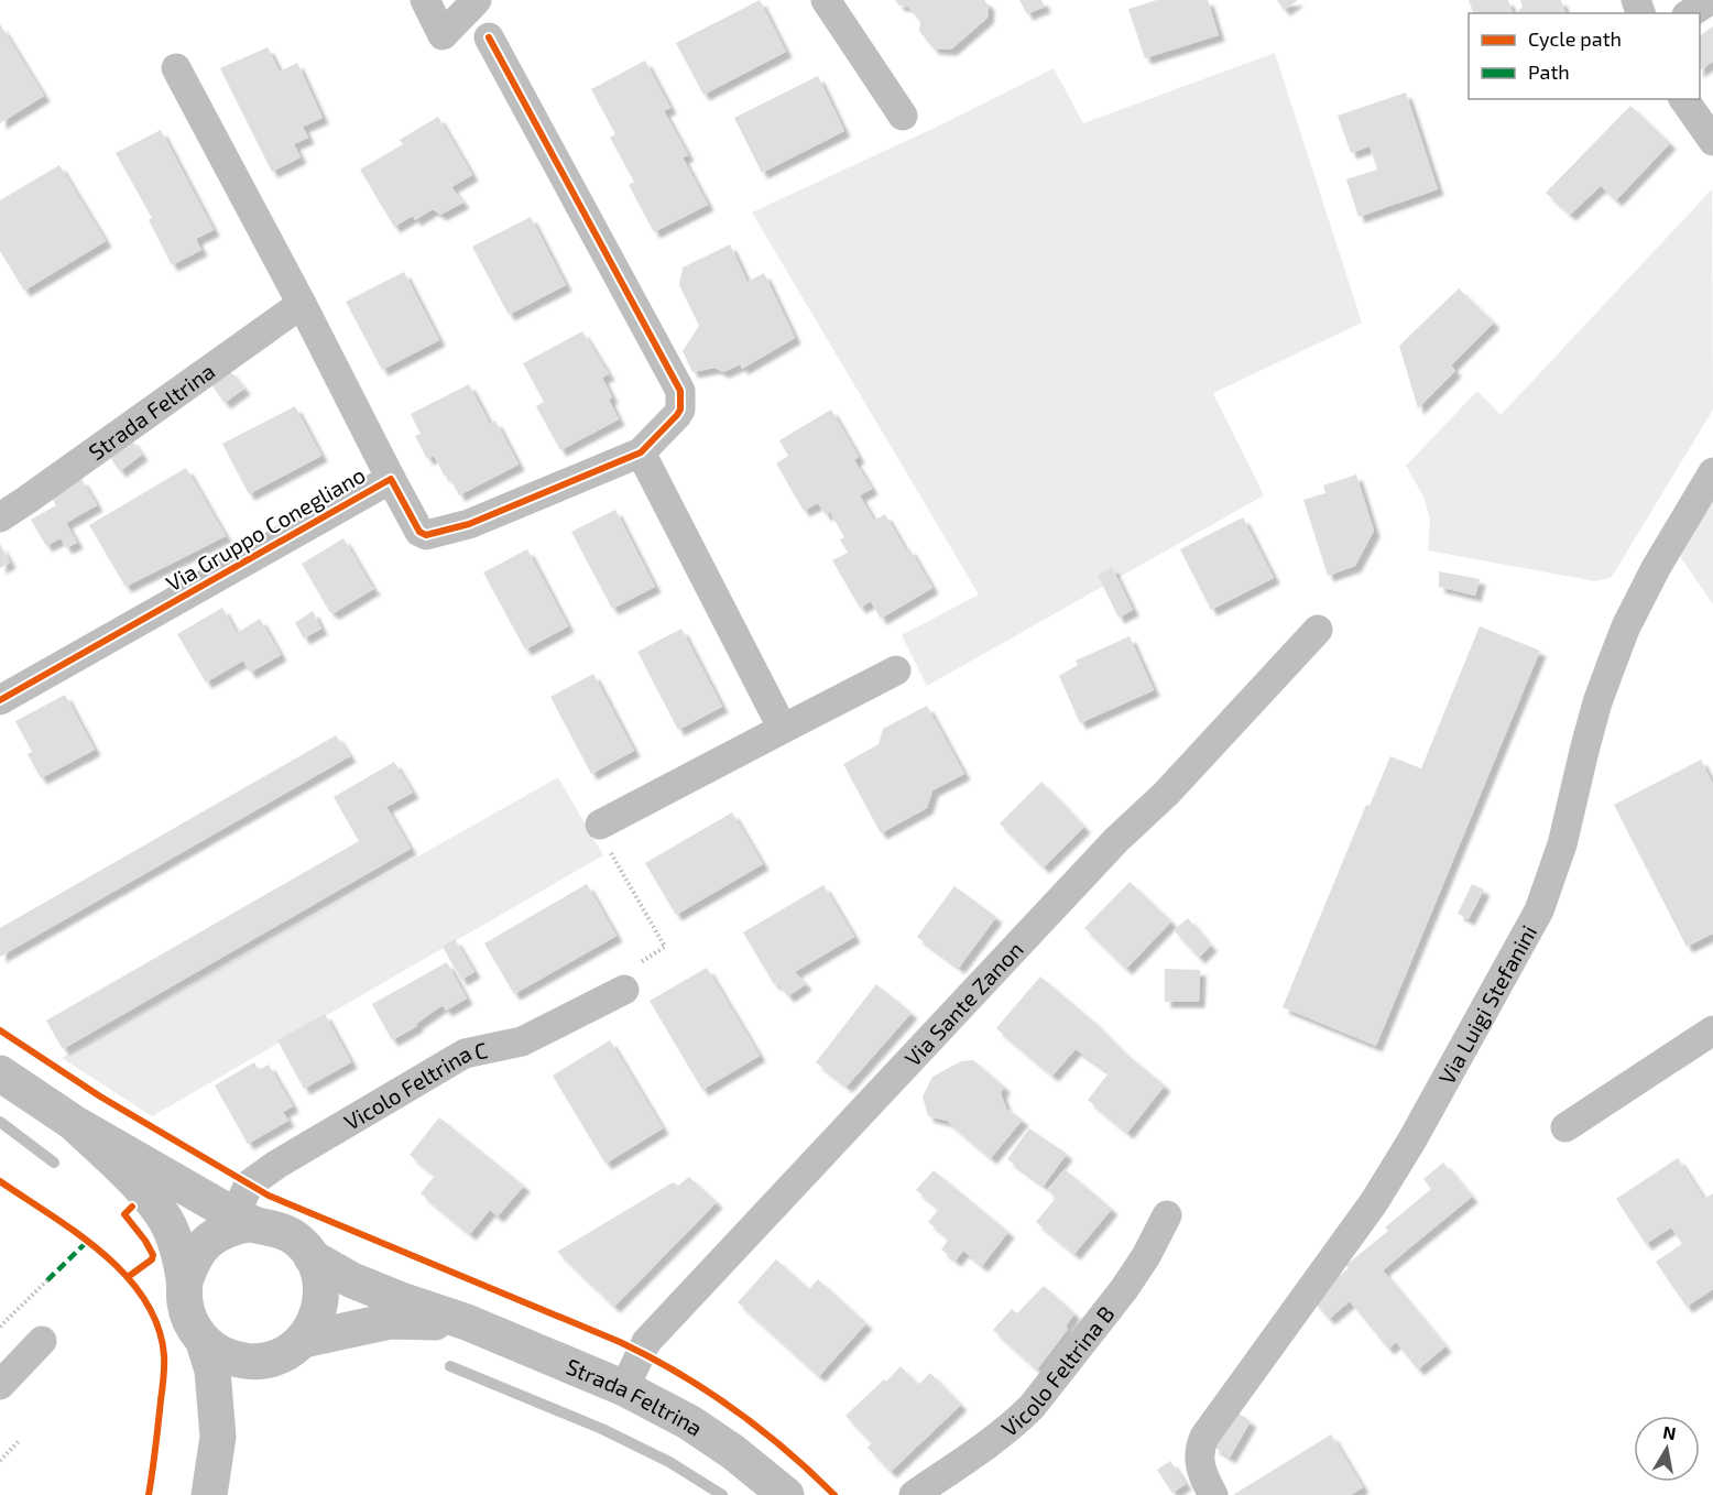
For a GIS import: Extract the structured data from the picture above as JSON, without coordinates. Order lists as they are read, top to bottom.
{
  "streets": {
    "main road": ["Strada Feltrina"],
    "street": [
      "Via Gruppo Conegliano",
      "Via Sante Zanon",
      "Via Luigi Stefanini",
      "Vicolo Feltrina C",
      "Vicolo Feltrina B"
    ]
  },
  "crossings": [
    ["Strada Feltrina", "Via Gruppo Conegliano"],
    ["Strada Feltrina", "Via Sante Zanon"],
    ["Strada Feltrina", "Vicolo Feltrina C"]
  ],
  "legend": ["Cycle path", "Path"],
  "north": "top"
}
